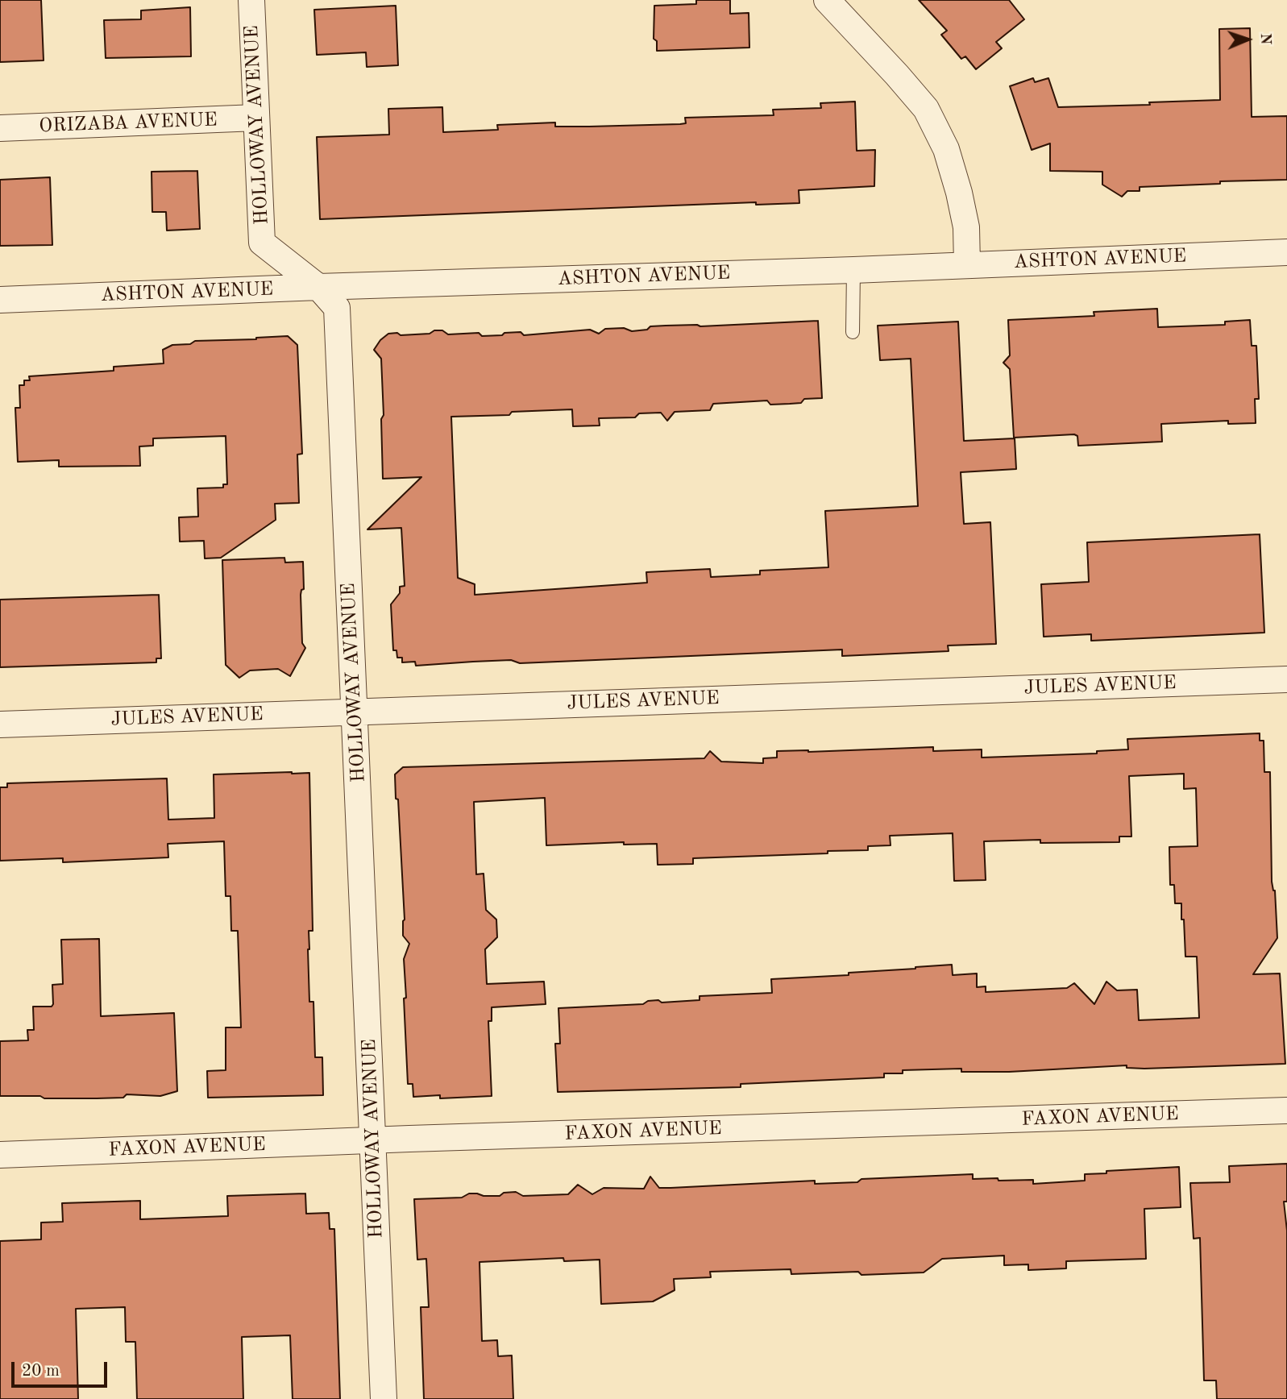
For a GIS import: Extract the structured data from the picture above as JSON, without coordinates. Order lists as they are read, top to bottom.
{
  "streets": {
    "street": [
      "ORIZABA AVENUE",
      "HOLLOWAY AVENUE",
      "ASHTON AVENUE",
      "JULES AVENUE",
      "FAXON AVENUE"
    ]
  },
  "crossings": [
    ["ORIZABA AVENUE", "HOLLOWAY AVENUE"],
    ["HOLLOWAY AVENUE", "ASHTON AVENUE"],
    ["HOLLOWAY AVENUE", "JULES AVENUE"],
    ["HOLLOWAY AVENUE", "FAXON AVENUE"]
  ],
  "scale_bar": "20 m",
  "north": "right"
}
